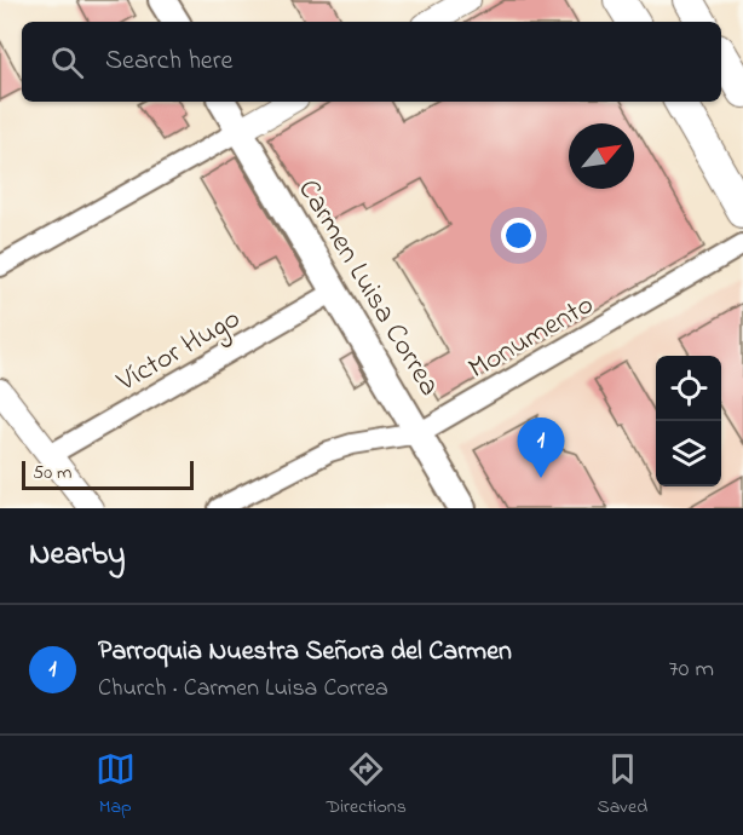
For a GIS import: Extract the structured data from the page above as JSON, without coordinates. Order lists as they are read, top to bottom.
{
  "streets": {
    "main road": ["Carmen Luisa Correa"],
    "street": ["Monumento", "Víctor Hugo"]
  },
  "crossings": [
    ["Carmen Luisa Correa", "Monumento"],
    ["Carmen Luisa Correa", "Víctor Hugo"]
  ],
  "scale_bar": "50 m",
  "north": "top right",
  "page": {
    "search": "Search here",
    "pins": "1",
    "scale": "50 m",
    "heading": "Nearby",
    "list": [
      {
        "mark": "1",
        "name": "Parroquia Nuestra Señora del Carmen",
        "note": "Church · Carmen Luisa Correa",
        "value": "70 m"
      }
    ],
    "nav": ["Map", "Directions", "Saved"]
  }
}
